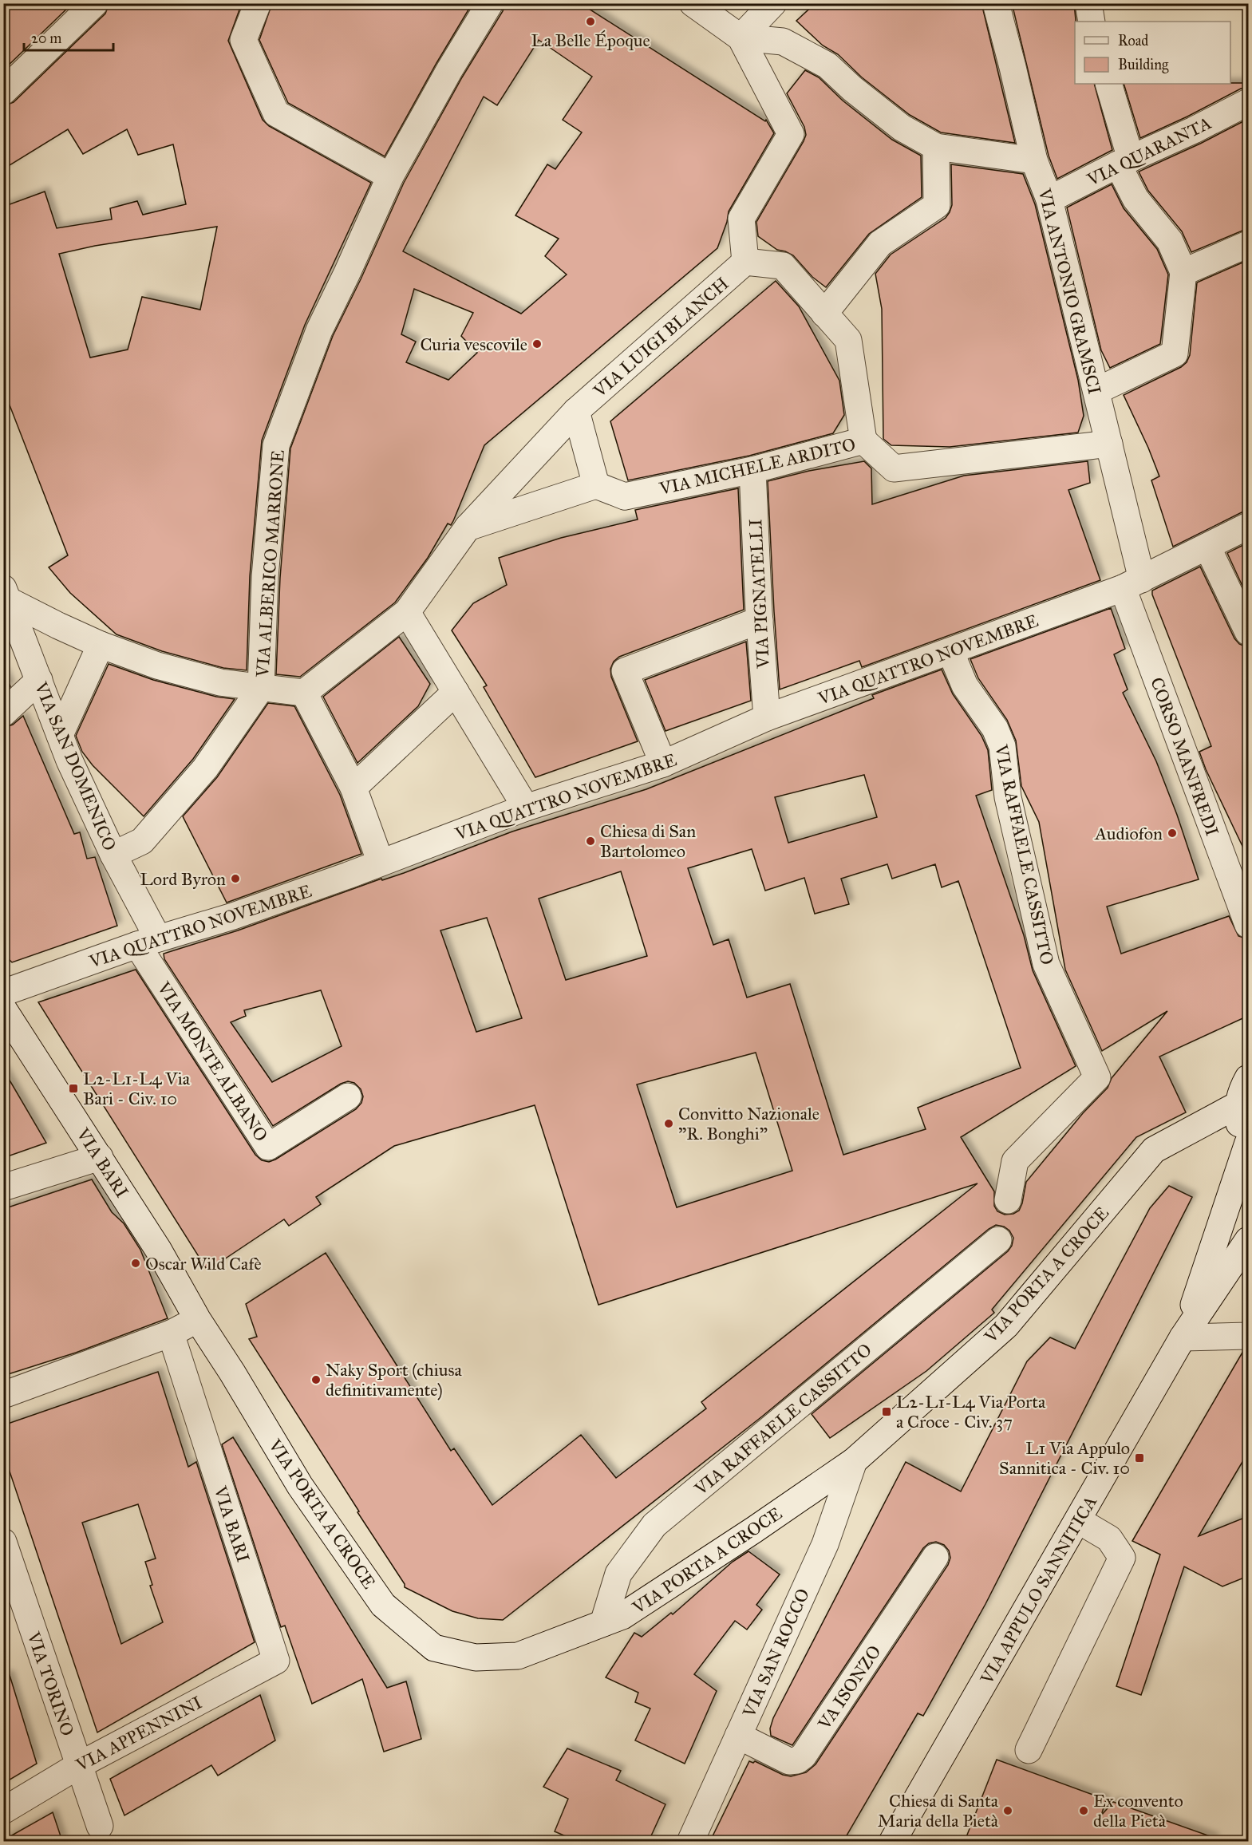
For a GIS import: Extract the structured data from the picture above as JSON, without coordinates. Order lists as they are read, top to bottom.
{
  "streets": {
    "street": [
      "VIA QUARANTA",
      "VIA ANTONIO GRAMSCI",
      "VIA LUIGI BLANCH",
      "VIA MICHELE ARDITO",
      "VIA ALBERICO MARRONE",
      "VIA PIGNATELLI",
      "VIA QUATTRO NOVEMBRE",
      "CORSO MANFREDI",
      "VIA SAN DOMENICO",
      "VIA RAFFAELE CASSITTO",
      "VIA MONTE ALBANO",
      "VIA BARI",
      "VIA PORTA A CROCE",
      "VIA APPULO SANNITICA",
      "VIA SAN ROCCO",
      "VIA TORINO",
      "VA ISONZO",
      "VIA APPENNINI"
    ]
  },
  "crossings": [
    ["VIA QUARANTA", "VIA ANTONIO GRAMSCI"],
    ["VIA ANTONIO GRAMSCI", "VIA MICHELE ARDITO"],
    ["VIA ANTONIO GRAMSCI", "VIA QUATTRO NOVEMBRE"],
    ["VIA ANTONIO GRAMSCI", "CORSO MANFREDI"],
    ["VIA MICHELE ARDITO", "VIA PIGNATELLI"],
    ["VIA ALBERICO MARRONE", "VIA SAN DOMENICO"],
    ["VIA PIGNATELLI", "VIA QUATTRO NOVEMBRE"],
    ["VIA QUATTRO NOVEMBRE", "CORSO MANFREDI"],
    ["VIA QUATTRO NOVEMBRE", "VIA SAN DOMENICO"],
    ["VIA QUATTRO NOVEMBRE", "VIA RAFFAELE CASSITTO"],
    ["VIA QUATTRO NOVEMBRE", "VIA MONTE ALBANO"],
    ["VIA SAN DOMENICO", "VIA MONTE ALBANO"],
    ["VIA RAFFAELE CASSITTO", "VIA PORTA A CROCE"],
    ["VIA BARI", "VIA PORTA A CROCE"],
    ["VIA BARI", "VIA APPENNINI"],
    ["VIA PORTA A CROCE", "VIA SAN ROCCO"],
    ["VIA SAN ROCCO", "VA ISONZO"],
    ["VIA TORINO", "VIA APPENNINI"]
  ],
  "places": {
    "other": [
      "La Belle Époque",
      "Curia vescovile",
      "Audiofon",
      "Chiesa di San Bartolomeo",
      "Lord Byron",
      "Convitto Nazionale \"R. Bonghi\"",
      "Oscar Wild Cafè",
      "Naky Sport (chiusa definitivamente)",
      "Chiesa di Santa Maria della Pietà",
      "Ex convento della Pietà"
    ],
    "transit": ["L2-L1-L4 Via Bari - Civ. 10", "L2-L1-L4 Via Porta a Croce - Civ. 37", "L1 Via Appulo Sannitica - Civ. 10"]
  },
  "legend": ["Road", "Building"],
  "scale_bar": "20 m"
}
